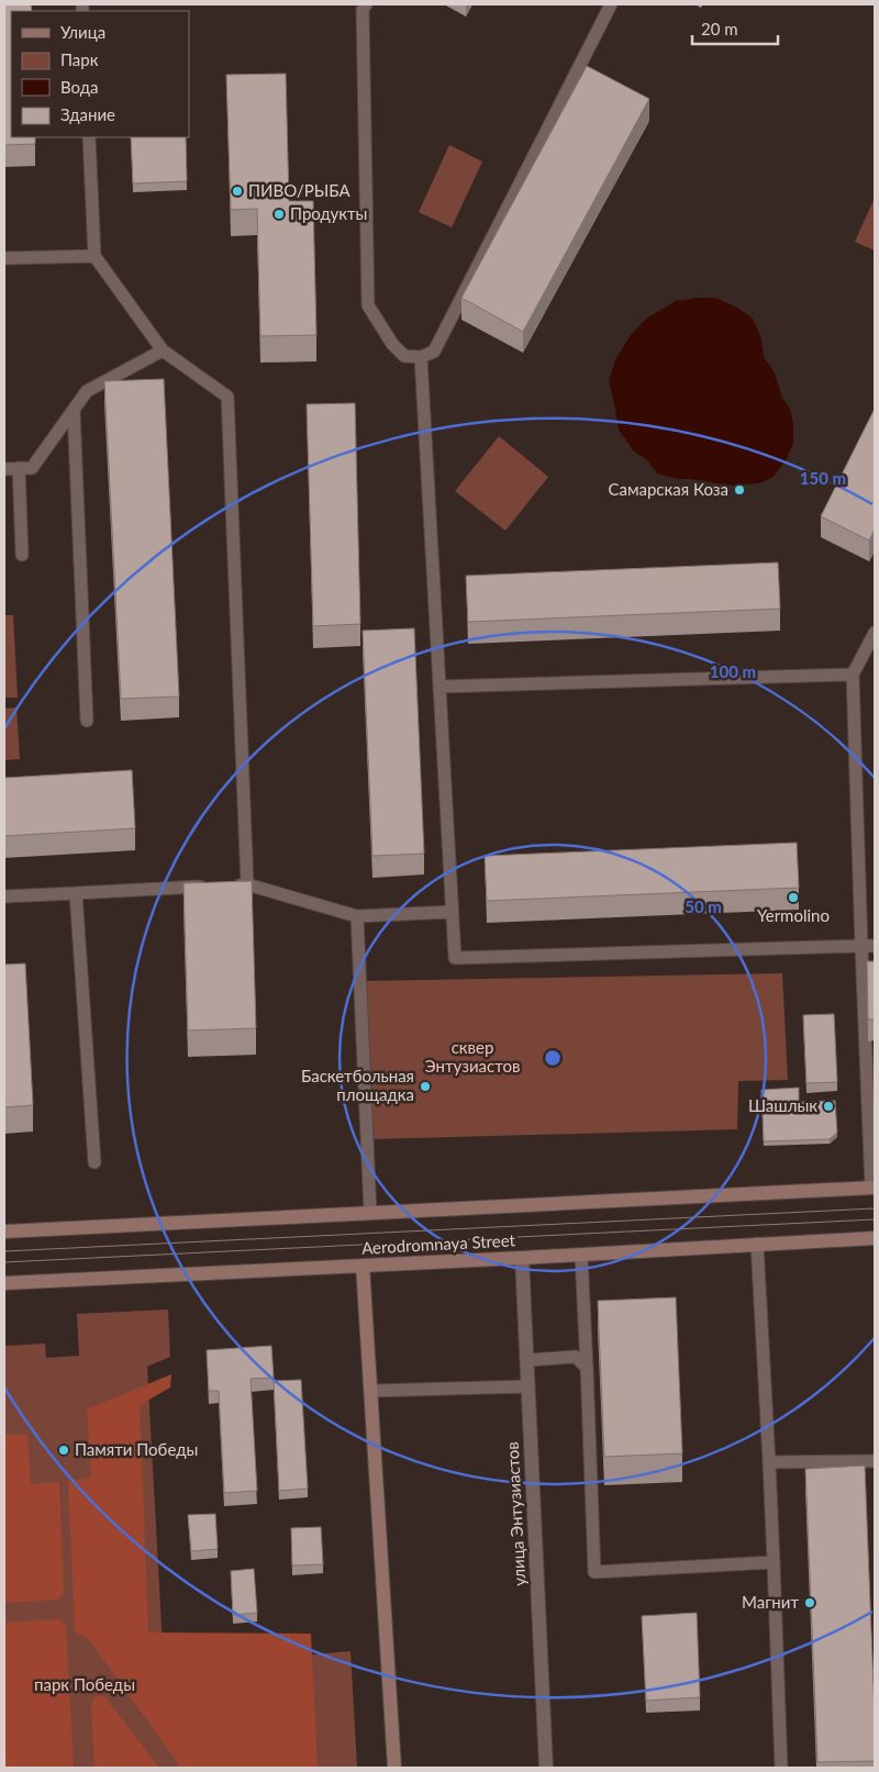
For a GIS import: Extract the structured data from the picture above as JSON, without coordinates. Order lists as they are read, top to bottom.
{
  "streets": {
    "main road": ["Aerodromnaya Street"],
    "street": ["улица Энтузиастов"]
  },
  "crossings": [
    ["Aerodromnaya Street", "улица Энтузиастов"]
  ],
  "parks": ["сквер Энтузиастов", "парк Победы"],
  "places": [
    "ПИВО/РЫБА",
    "Продукты",
    "Самарская Коза",
    "Yermolino",
    "Баскетбольная площадка",
    "Шашлык",
    "Памяти Победы",
    "Магнит"
  ],
  "legend": [
    "Улица",
    "Парк",
    "Вода",
    "Здание"
  ],
  "scale_bar": "20 m",
  "rings": ["150 m", "100 m", "50 m"]
}
